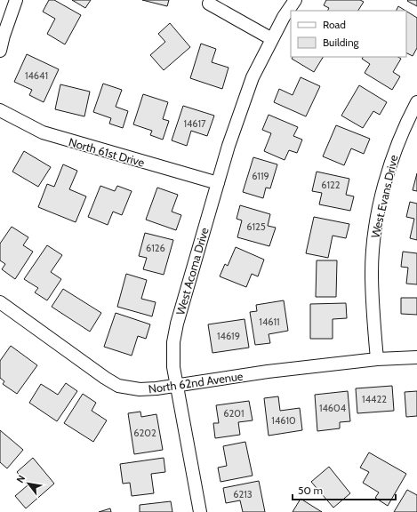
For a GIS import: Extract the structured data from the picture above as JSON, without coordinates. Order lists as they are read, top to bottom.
{
  "streets": {
    "street": [
      "North 61st Drive",
      "West Evans Drive",
      "West Acoma Drive",
      "North 62nd Avenue"
    ]
  },
  "crossings": [
    ["North 61st Drive", "West Acoma Drive"],
    ["West Evans Drive", "North 62nd Avenue"],
    ["West Acoma Drive", "North 62nd Avenue"]
  ],
  "house_numbers": [
    "14641",
    "14617",
    "6119",
    "6122",
    "6125",
    "6126",
    "14611",
    "14619",
    "14422",
    "14604",
    "6201",
    "14610",
    "6202",
    "6213"
  ],
  "legend": ["Road", "Building"],
  "scale_bar": "50 m",
  "north": "top left"
}
